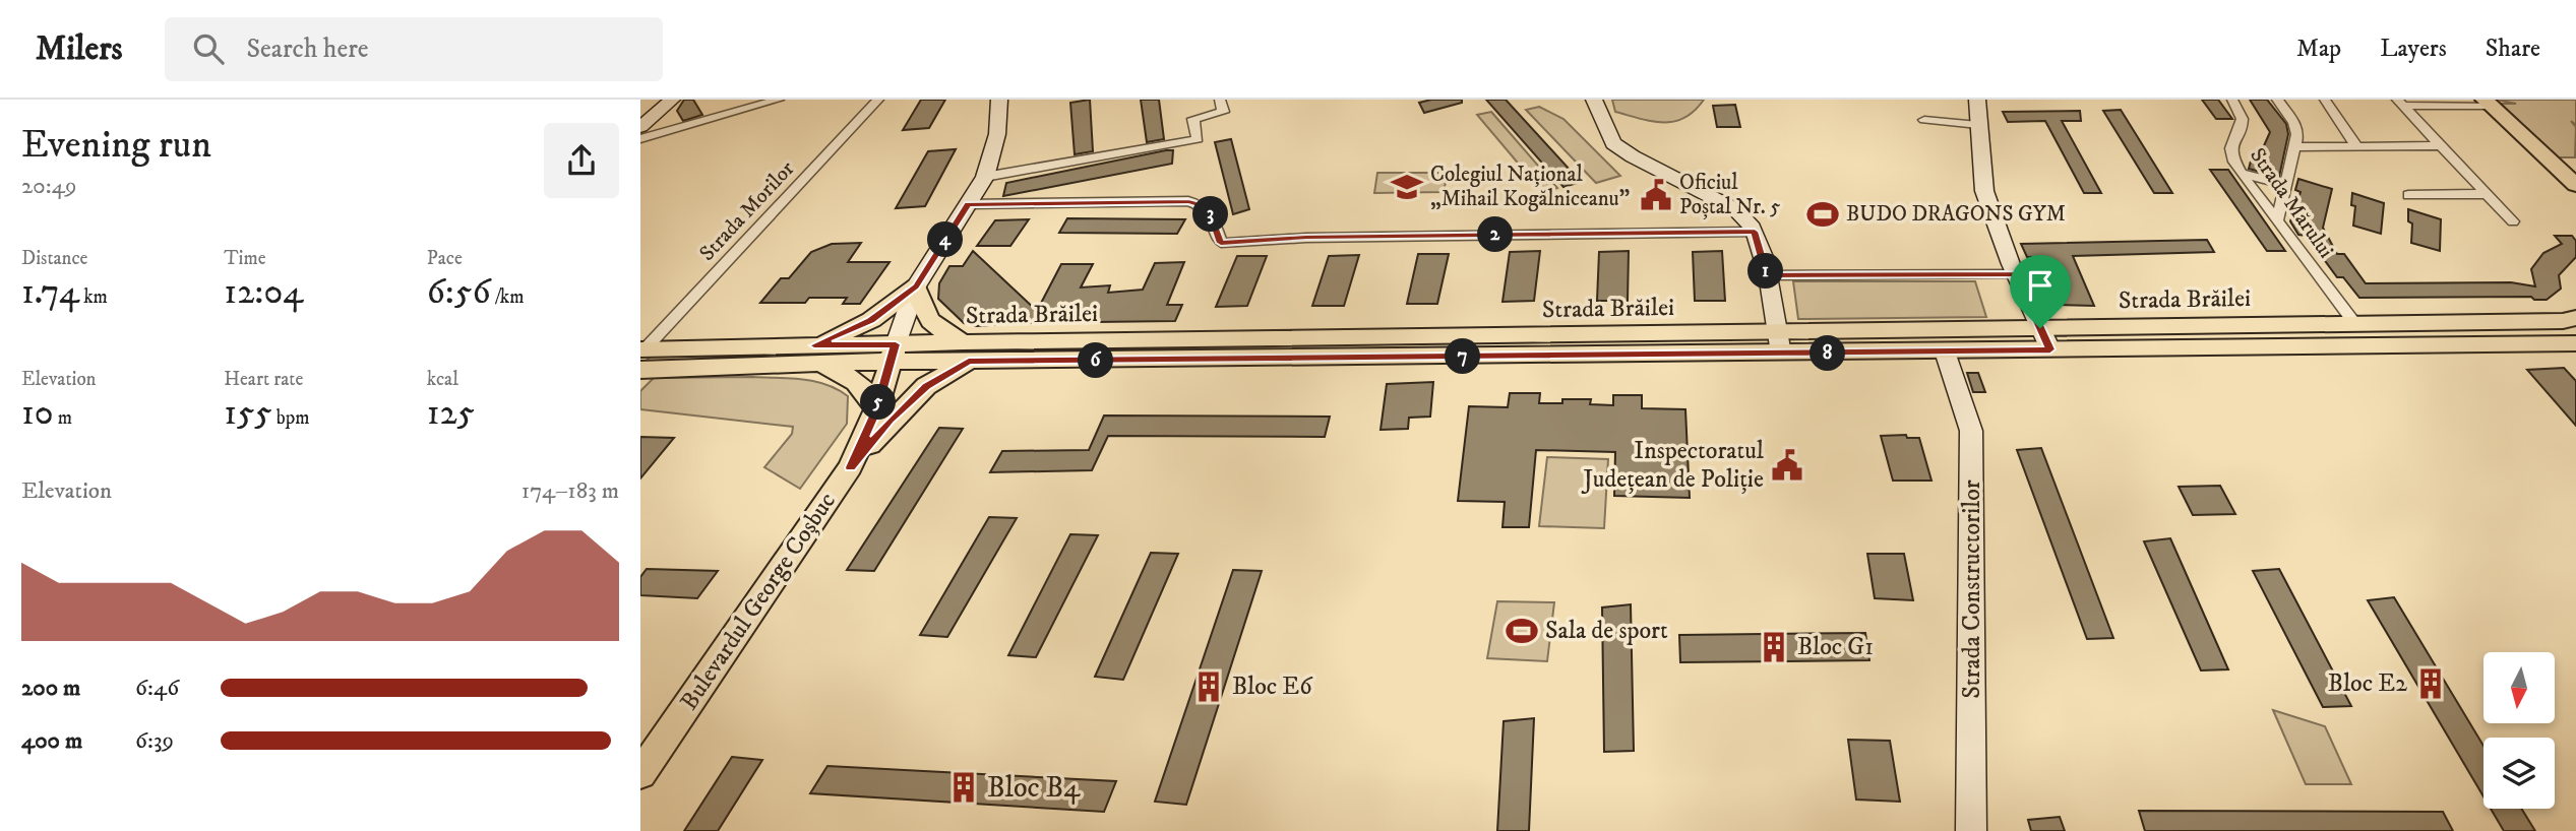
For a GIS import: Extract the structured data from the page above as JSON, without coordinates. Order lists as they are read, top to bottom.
{
  "streets": {
    "main road": ["Strada Brăilei", "Bulevardul George Coșbuc"],
    "street": ["Strada Mărului", "Strada Morilor", "Strada Constructorilor"]
  },
  "crossings": [
    ["Strada Mărului", "Strada Brăilei"],
    ["Strada Morilor", "Strada Brăilei"],
    ["Strada Brăilei", "Strada Constructorilor"],
    ["Strada Brăilei", "Bulevardul George Coșbuc"]
  ],
  "places": {
    "school or university": ["Colegiul Național „Mihail Kogălniceanu”"],
    "public building": ["Oficiul Poștal Nr. 5", "Inspectoratul Județean de Poliție"],
    "sports": ["BUDO DRAGONS GYM", "Sala de sport"],
    "building": [
      "Bloc G1",
      "Bloc E2",
      "Bloc E6",
      "Bloc B4"
    ]
  },
  "north": "bottom",
  "page": {
    "header": "Milers",
    "search": "Search here",
    "nav": ["Map", "Layers", "Share"],
    "heading": ["Evening run", "20:49"],
    "pins": [
      "3",
      "2",
      "4",
      "1",
      "8",
      "7",
      "6",
      "5"
    ],
    "stats": [
      ["Distance", "1.74 km"],
      ["Time", "12:04"],
      ["Pace", "6:56 /km"],
      ["Elevation", "10 m"],
      ["Heart rate", "155 bpm"],
      ["kcal", "125"]
    ],
    "chart": ["Elevation", "174–183 m"],
    "list": [
      {
        "name": "200 m",
        "note": "6:46"
      },
      {
        "name": "400 m",
        "note": "6:39"
      }
    ]
  }
}
